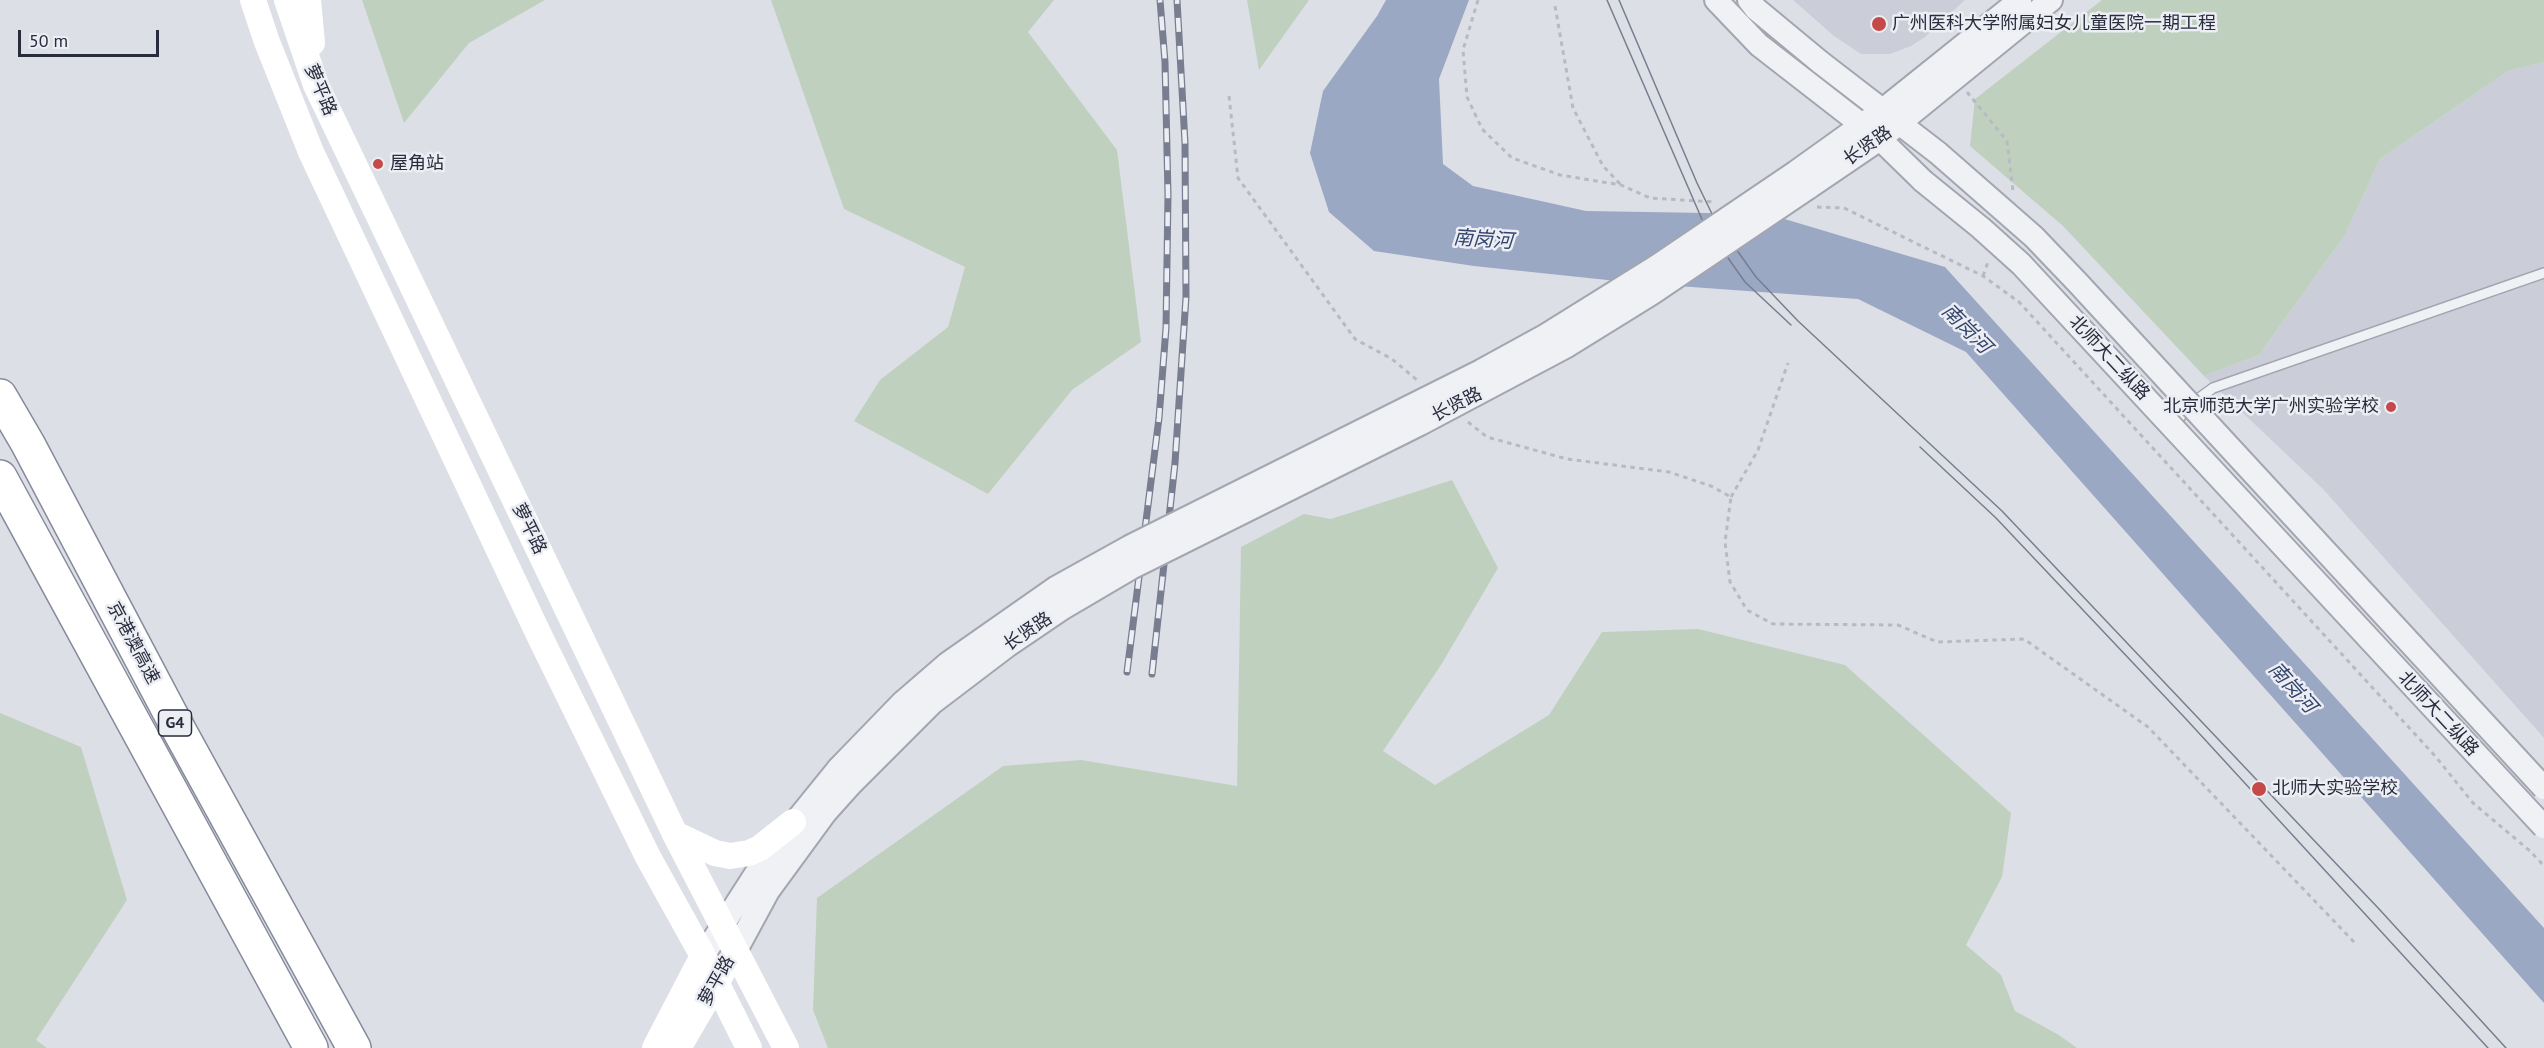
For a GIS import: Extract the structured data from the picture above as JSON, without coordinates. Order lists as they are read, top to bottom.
{
  "streets": {
    "highway": ["京港澳高速", "G4"],
    "main road": ["萝平路"],
    "street": ["长贤路", "北师大二纵路"]
  },
  "crossings": [
    ["长贤路", "北师大二纵路"]
  ],
  "water": ["南岗河"],
  "places": [
    "广州医科大学附属妇女儿童医院一期工程",
    "屋角站",
    "北京师范大学广州实验学校",
    "北师大实验学校"
  ],
  "scale_bar": "50 m"
}
